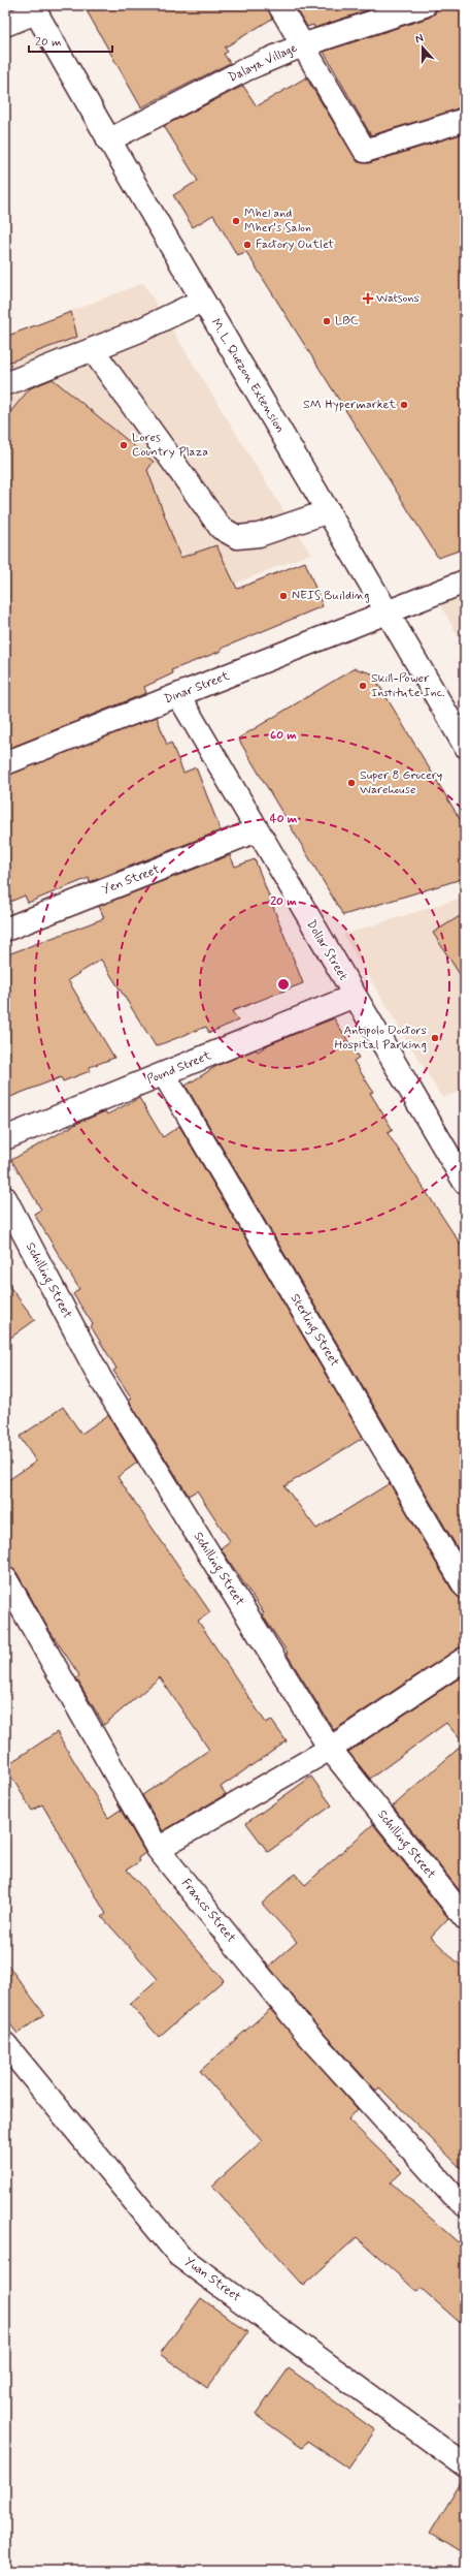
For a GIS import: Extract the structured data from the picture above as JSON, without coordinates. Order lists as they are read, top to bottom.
{
  "streets": {
    "street": [
      "Dalaya Village",
      "M. L. Quezon Extension",
      "Dinar Street",
      "Yen Street",
      "Dollar Street",
      "Pound Street",
      "Schilling Street",
      "Sterling Street",
      "Francs Street",
      "Yuan Street"
    ]
  },
  "crossings": [
    ["Dalaya Village", "M. L. Quezon Extension"],
    ["M. L. Quezon Extension", "Dinar Street"],
    ["Dinar Street", "Dollar Street"],
    ["Yen Street", "Dollar Street"],
    ["Dollar Street", "Pound Street"],
    ["Pound Street", "Sterling Street"]
  ],
  "places": {
    "other": [
      "Mhel and Mher's Salon",
      "Factory Outlet",
      "LBC",
      "SM Hypermarket",
      "Lores Country Plaza",
      "NEIS Building",
      "Skill-Power Institute Inc.",
      "Super 8 Grocery Warehouse",
      "Antipolo Doctors Hospital Parking"
    ],
    "health": ["Watsons"]
  },
  "scale_bar": "20 m",
  "north": "top",
  "rings": ["60 m", "40 m", "20 m"]
}
